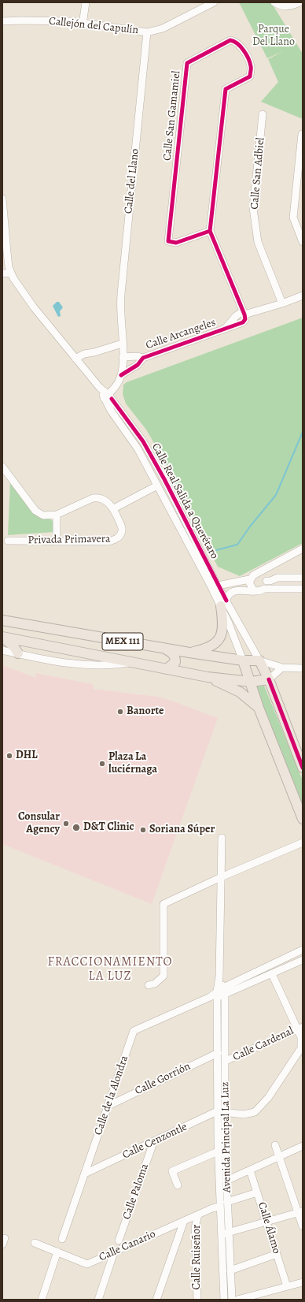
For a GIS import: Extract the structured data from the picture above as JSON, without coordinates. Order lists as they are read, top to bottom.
{
  "streets": {
    "main road": ["MEX 111"],
    "street": [
      "Callejón del Capulín",
      "Calle San Gamamiel",
      "Calle San Adbiel",
      "Calle del Llano",
      "Calle Arcangeles",
      "Calle Real Salida a Querétaro",
      "Privada Primavera",
      "Calle Cardenal",
      "Calle Gorrión",
      "Calle de la Alondra",
      "Avenida Principal La Luz",
      "Calle Cenzontle",
      "Calle Paloma",
      "Calle Álamo",
      "Calle Canario",
      "Calle Ruiseñor"
    ]
  },
  "crossings": [
    ["Callejón del Capulín", "Calle del Llano"],
    ["Calle San Gamamiel", "Calle Arcangeles"],
    ["Calle San Adbiel", "Calle Arcangeles"],
    ["Calle del Llano", "Calle Arcangeles"],
    ["Calle del Llano", "Calle Real Salida a Querétaro"],
    ["Calle Real Salida a Querétaro", "MEX 111"],
    ["Calle Cardenal", "Calle de la Alondra"],
    ["Calle Cardenal", "Avenida Principal La Luz"],
    ["Calle Gorrión", "Calle de la Alondra"],
    ["Calle Gorrión", "Avenida Principal La Luz"],
    ["Calle de la Alondra", "Avenida Principal La Luz"],
    ["Calle de la Alondra", "Calle Cenzontle"],
    ["Avenida Principal La Luz", "Calle Cenzontle"],
    ["Avenida Principal La Luz", "Calle Canario"],
    ["Calle Cenzontle", "Calle Paloma"],
    ["Calle Canario", "Calle Ruiseñor"]
  ],
  "districts": ["FRACCIONAMIENTO LA LUZ"],
  "parks": ["Parque Del Llano"],
  "places": [
    "Banorte",
    "DHL",
    "Plaza La luciérnaga",
    "Consular Agency",
    "D&T Clinic",
    "Soriana Súper"
  ]
}
